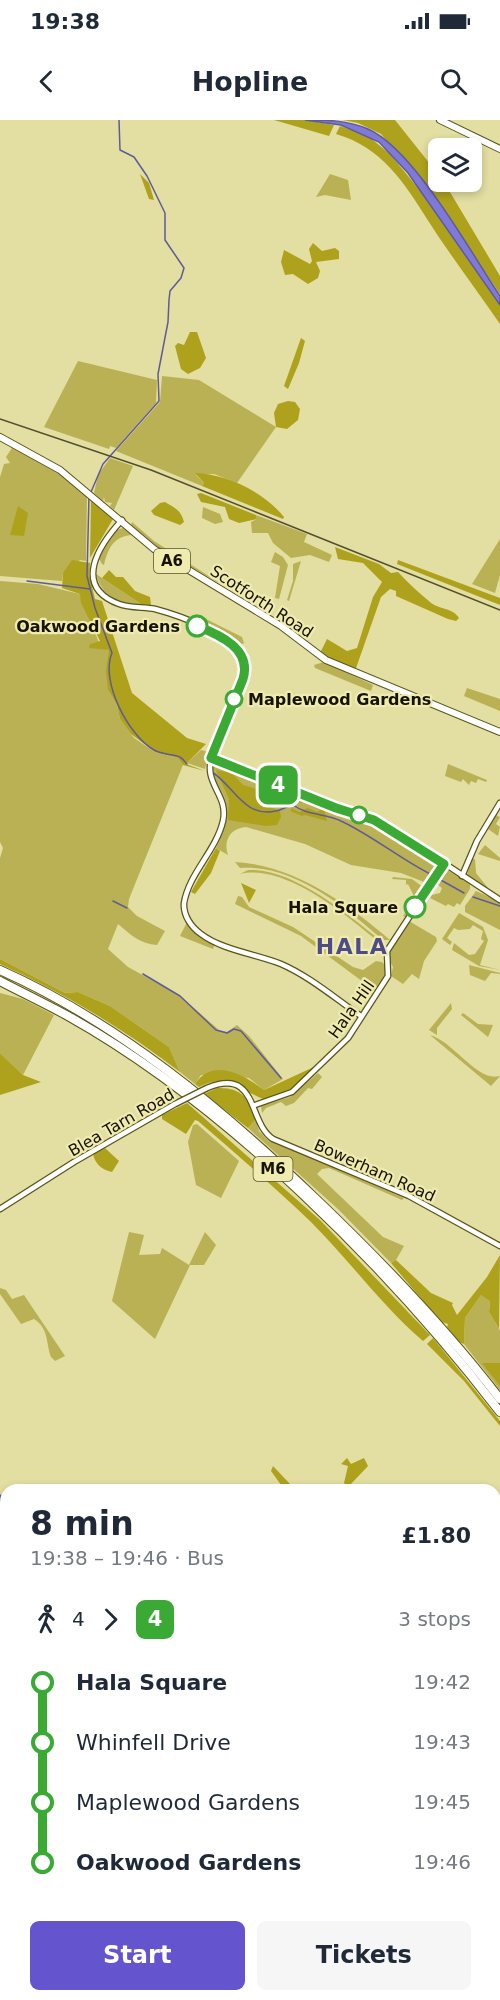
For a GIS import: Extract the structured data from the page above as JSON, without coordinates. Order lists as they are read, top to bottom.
{
  "streets": {
    "highway": ["M6"],
    "main road": ["A6", "Scotforth Road"],
    "street": ["Hala Hill", "Blea Tarn Road", "Bowerham Road"]
  },
  "crossings": [
    ["Hala Hill", "Blea Tarn Road"],
    ["Hala Hill", "Bowerham Road"],
    ["Blea Tarn Road", "Bowerham Road"]
  ],
  "districts": ["HALA"],
  "places": ["Oakwood Gardens", "Maplewood Gardens", "Hala Square"],
  "lines": ["bus line 4"],
  "page": {
    "status": "19:38",
    "header": "Hopline",
    "on_map": "4",
    "heading": ["8 min", "19:38 – 19:46 · Bus", "£1.80"],
    "legs": ["4", "4", "3 stops"],
    "list": [
      {
        "name": "Hala Square",
        "value": "19:42"
      },
      {
        "name": "Whinfell Drive",
        "value": "19:43"
      },
      {
        "name": "Maplewood Gardens",
        "value": "19:45"
      },
      {
        "name": "Oakwood Gardens",
        "value": "19:46"
      }
    ],
    "buttons": ["Start", "Tickets"]
  }
}
